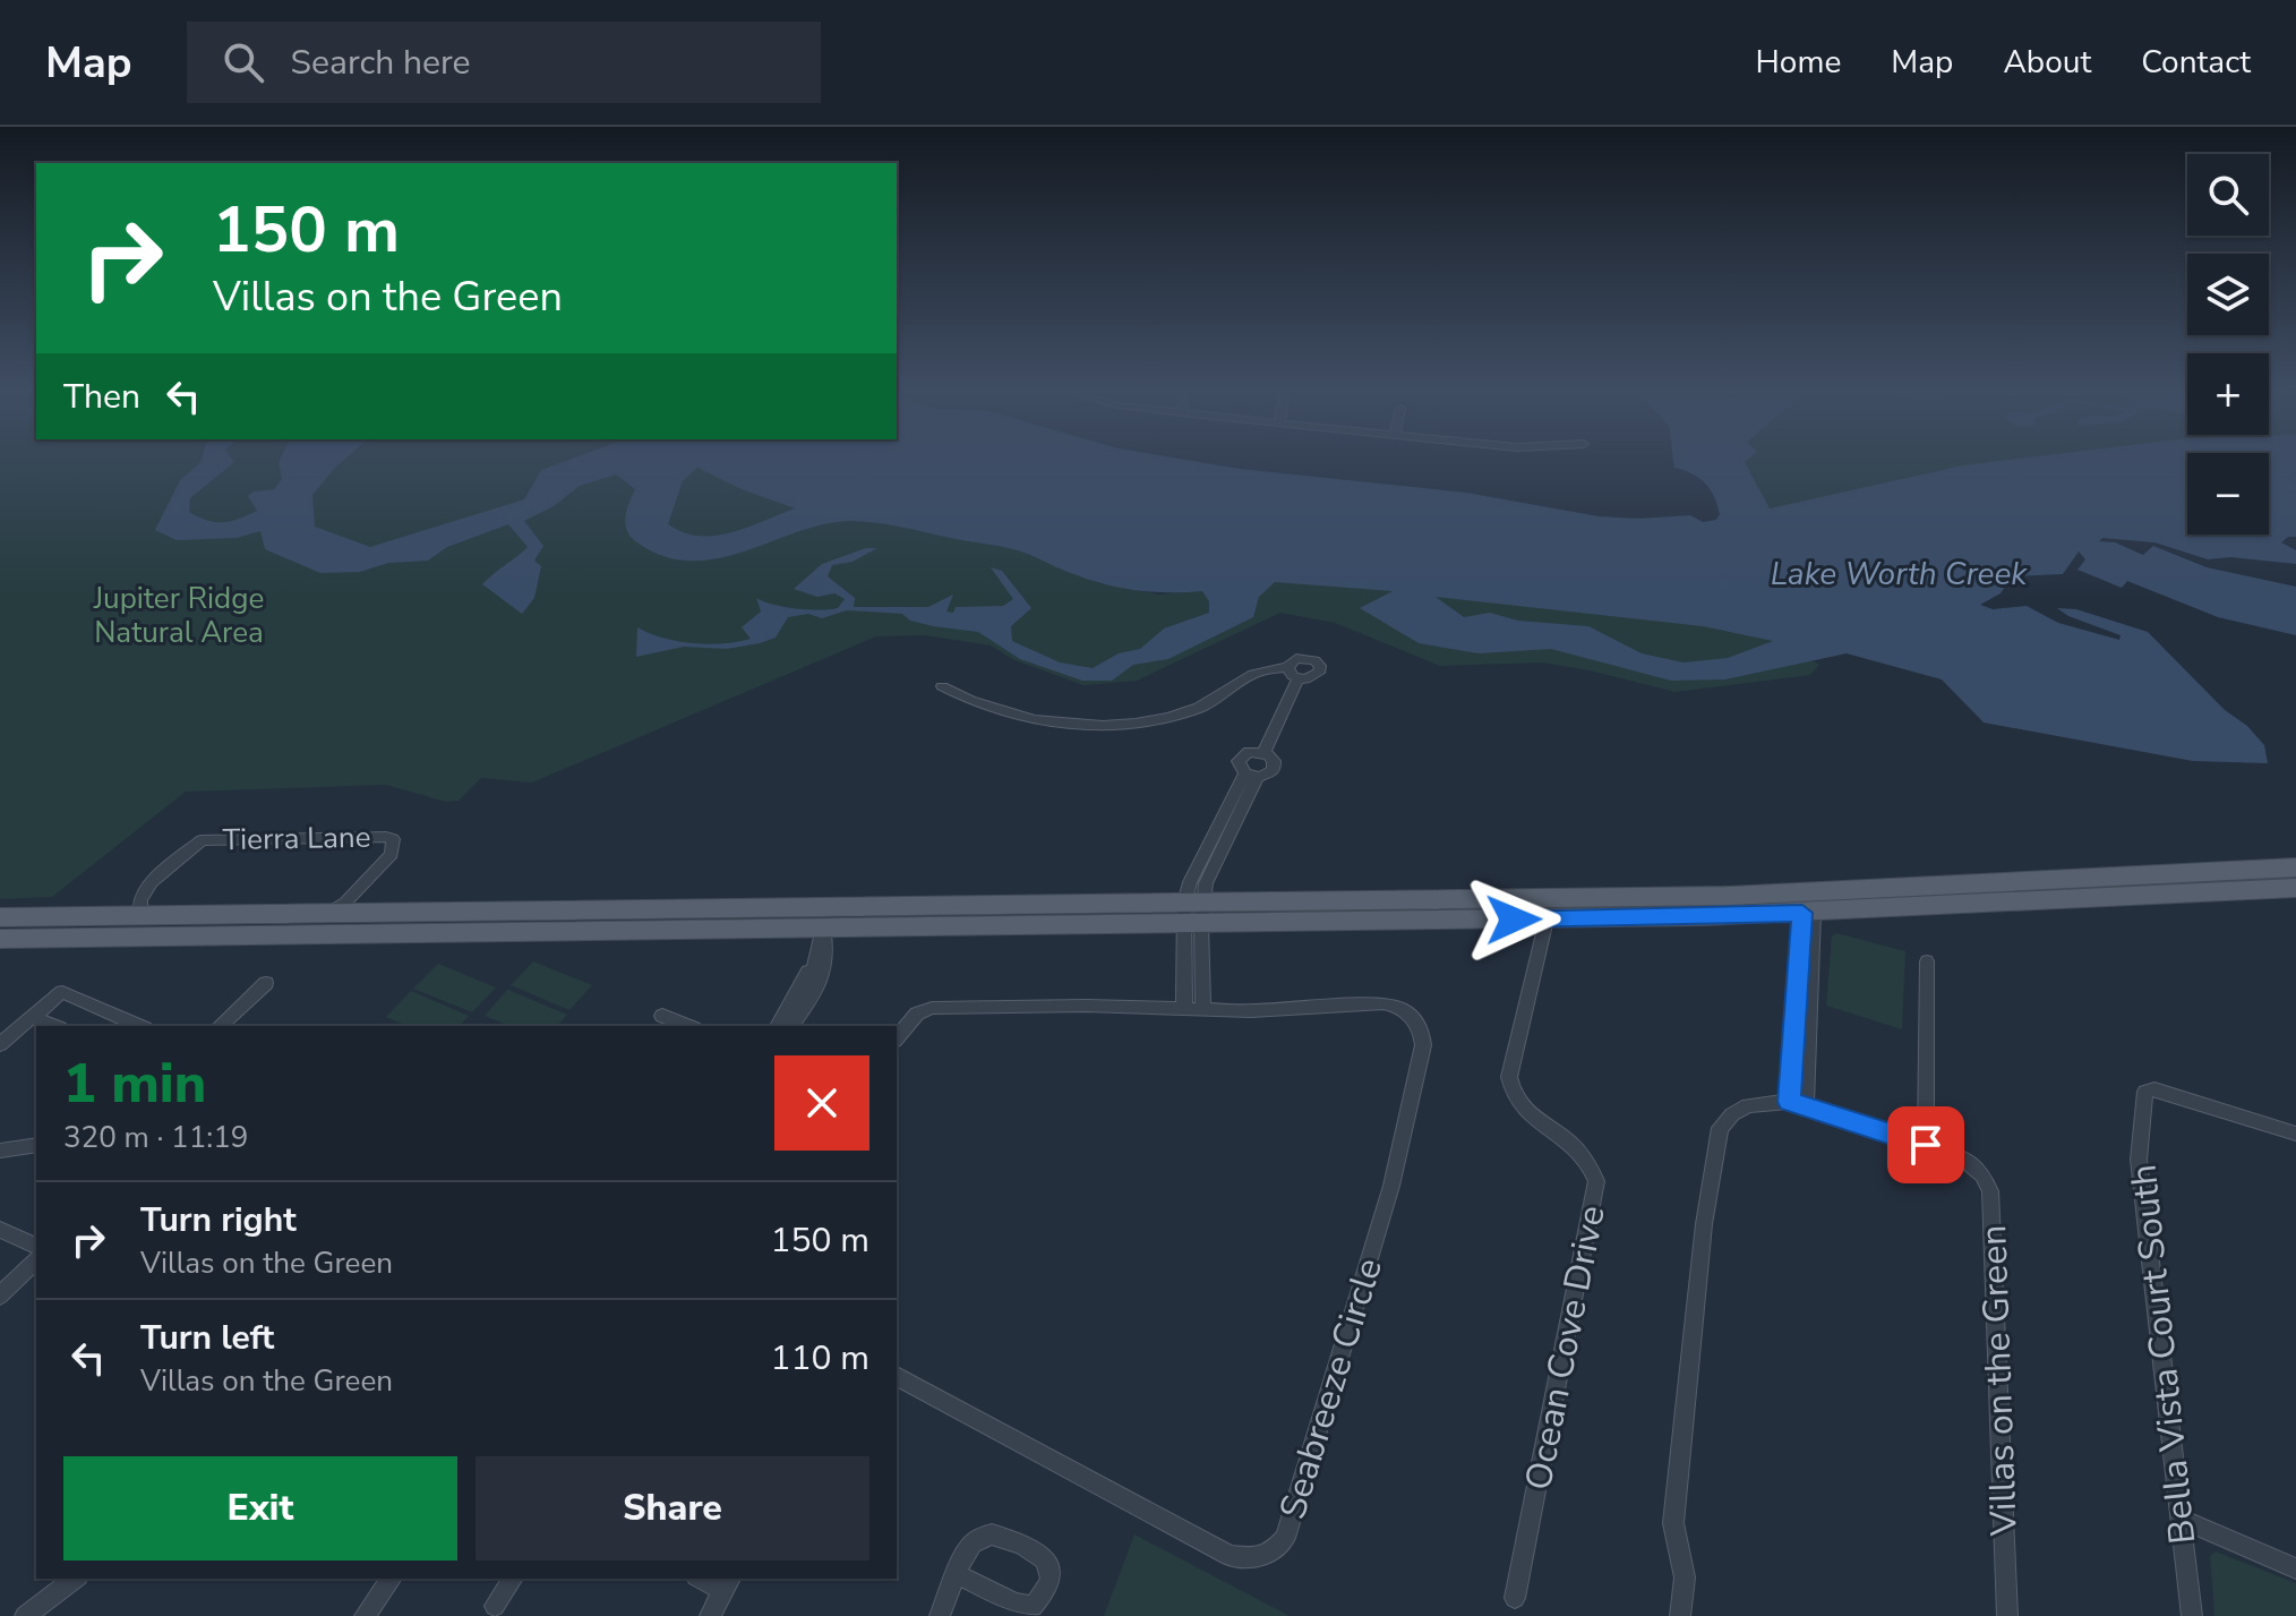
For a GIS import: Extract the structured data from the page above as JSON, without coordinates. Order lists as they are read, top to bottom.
{
  "streets": {
    "street": [
      "Tierra Lane",
      "Ocean Cove Drive",
      "Bella Vista Court South",
      "Villas on the Green",
      "Seabreeze Circle"
    ]
  },
  "water": ["Lake Worth Creek"],
  "parks": ["Jupiter Ridge Natural Area"],
  "page": {
    "header": "Map",
    "search": "Search here",
    "nav": [
      "Home",
      "Map",
      "About",
      "Contact"
    ],
    "map_buttons": ["+", "−"],
    "turn": ["150 m", "Villas on the Green"],
    "then": "Then",
    "heading": ["1 min", "320 m · 11:19"],
    "list": [
      {
        "name": "Turn right",
        "note": "Villas on the Green",
        "value": "150 m"
      },
      {
        "name": "Turn left",
        "note": "Villas on the Green",
        "value": "110 m"
      }
    ],
    "buttons": ["Exit", "Share"]
  }
}
